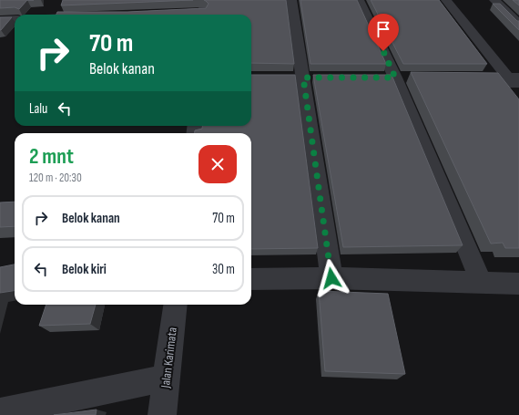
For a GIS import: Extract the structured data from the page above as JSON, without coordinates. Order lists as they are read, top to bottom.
{
  "streets": {
    "street": ["Jalan Karimata"]
  },
  "page": {
    "turn": ["70 m", "Belok kanan"],
    "then": "Lalu",
    "heading": ["2 mnt", "120 m · 20:30"],
    "list": [
      {
        "name": "Belok kanan",
        "value": "70 m"
      },
      {
        "name": "Belok kiri",
        "value": "30 m"
      }
    ]
  }
}
